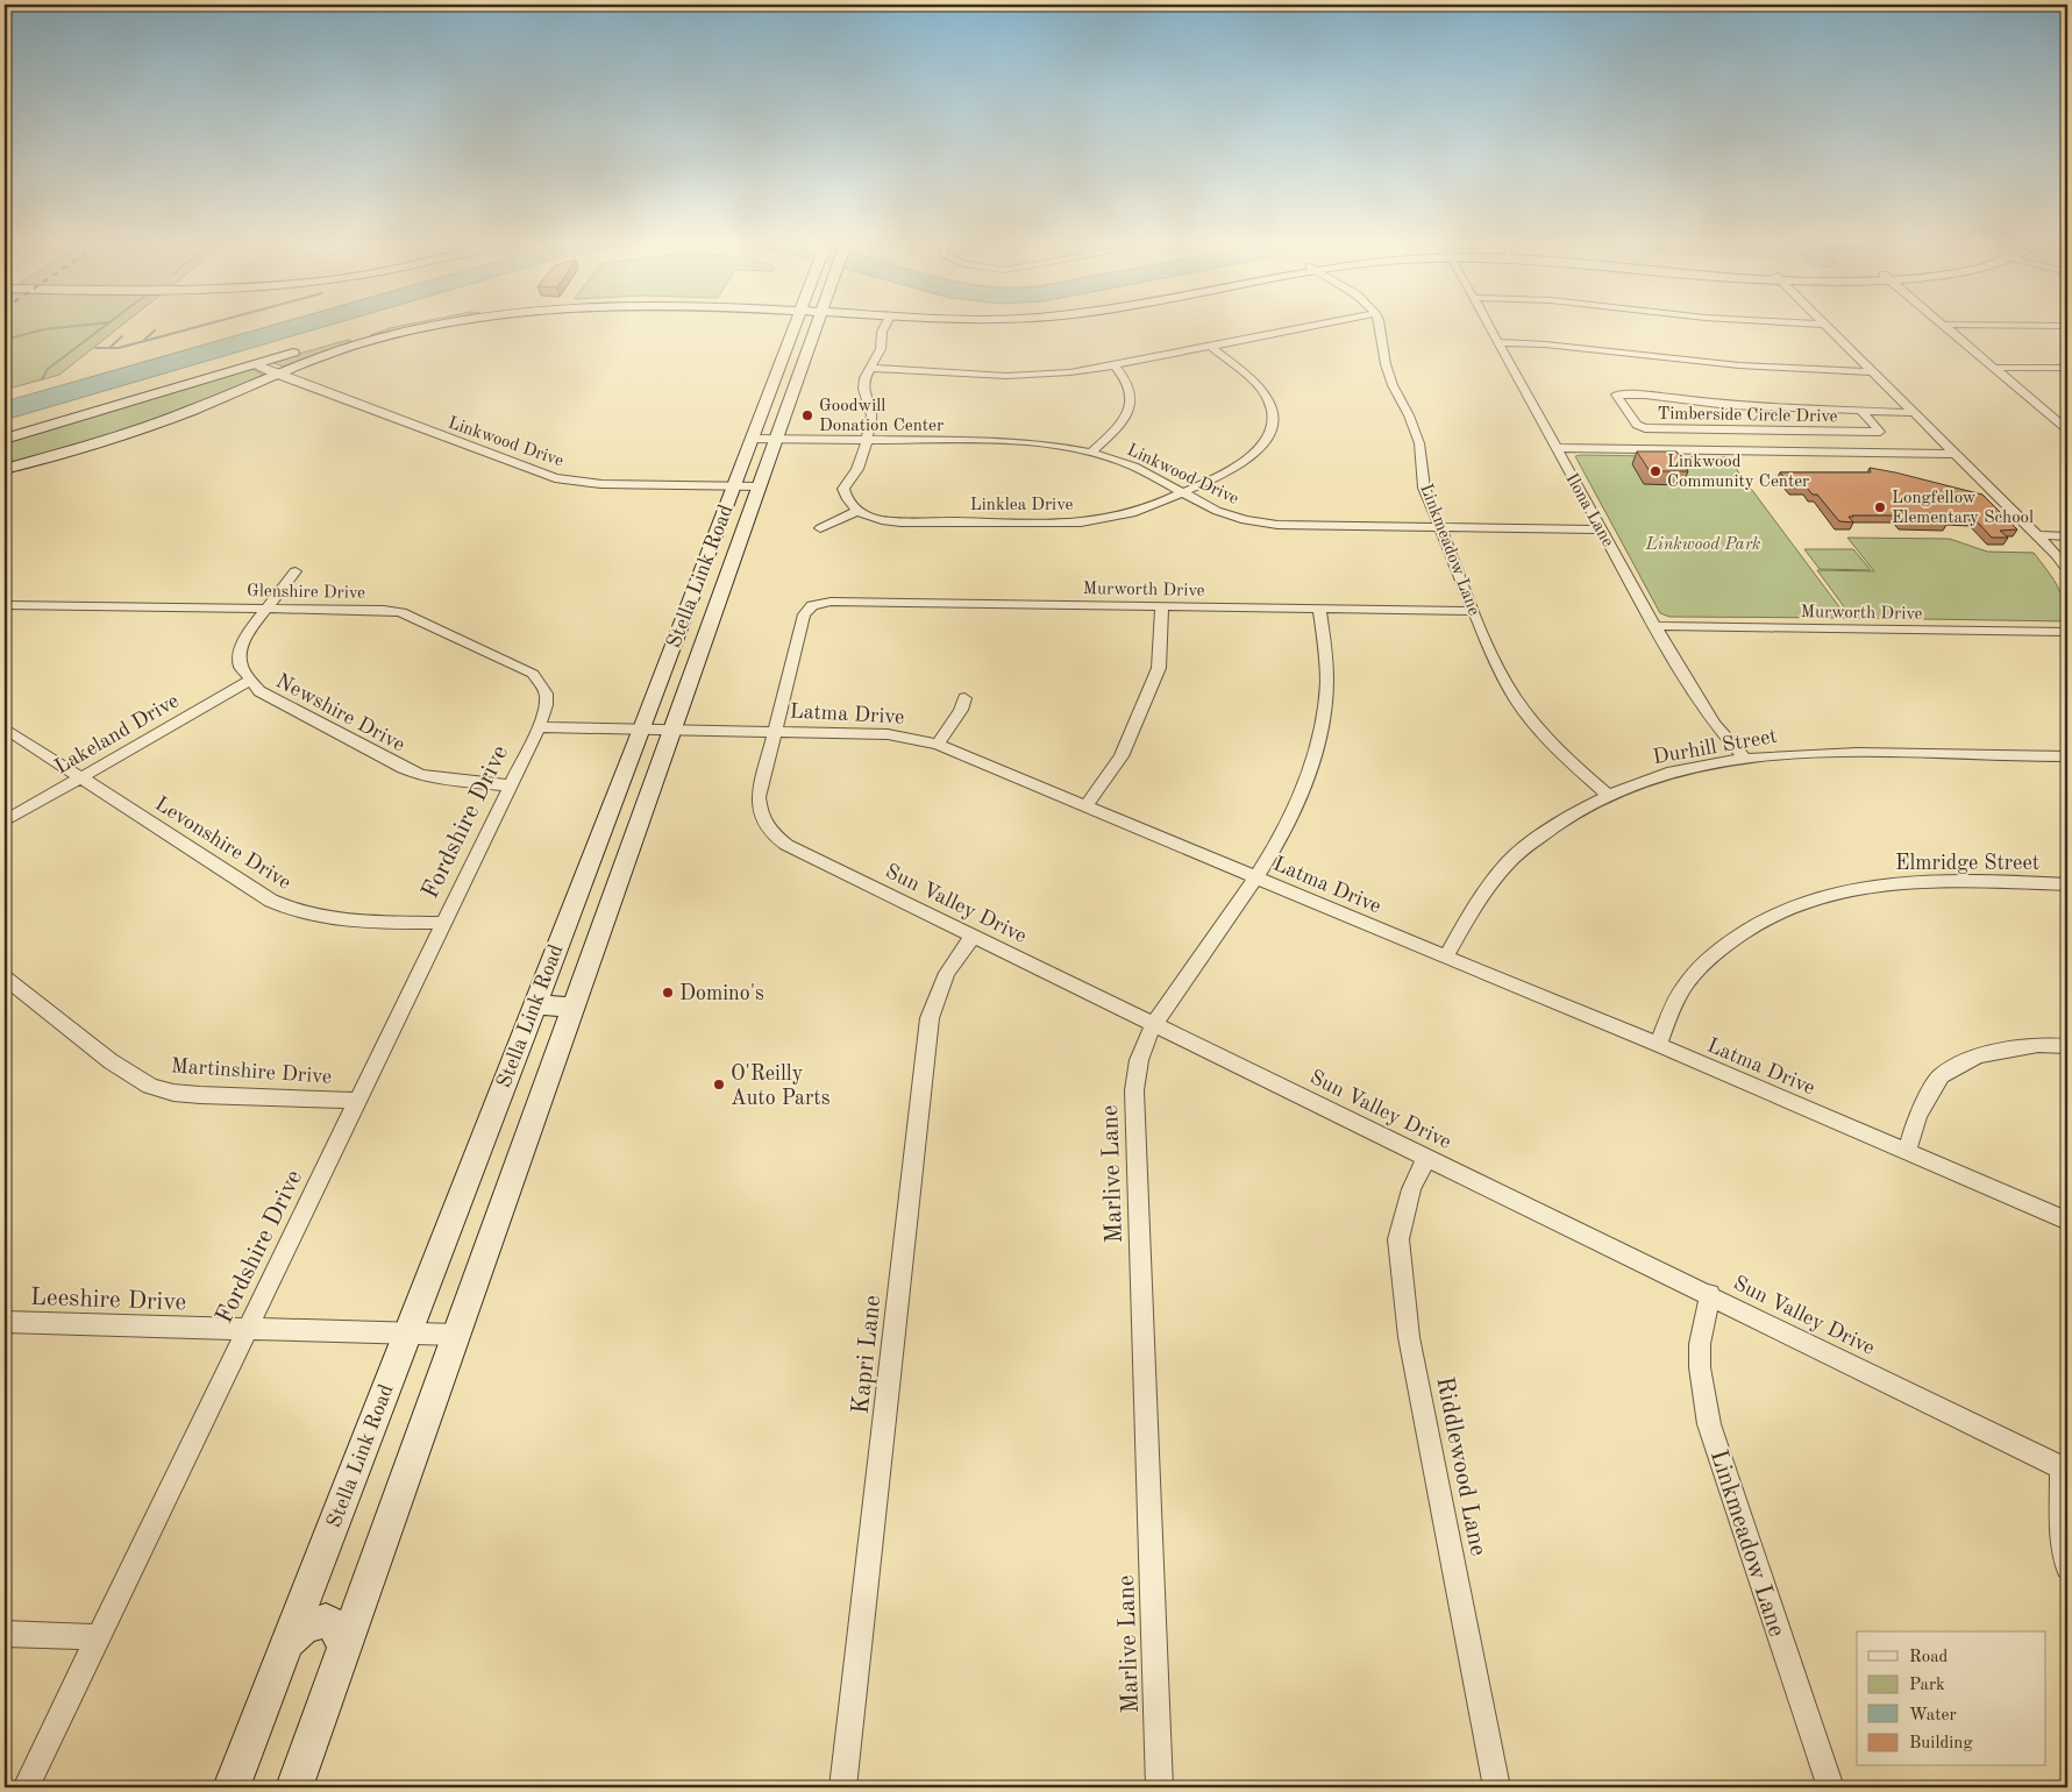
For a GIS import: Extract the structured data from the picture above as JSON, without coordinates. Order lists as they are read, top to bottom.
{
  "streets": {
    "main road": ["Stella Link Road"],
    "street": [
      "Timberside Circle Drive",
      "Linkwood Drive",
      "Linklea Drive",
      "Ilona Lane",
      "Linkmeadow Lane",
      "Murworth Drive",
      "Glenshire Drive",
      "Newshire Drive",
      "Latma Drive",
      "Lakeland Drive",
      "Durhill Street",
      "Fordshire Drive",
      "Levonshire Drive",
      "Elmridge Street",
      "Sun Valley Drive",
      "Martinshire Drive",
      "Marlive Lane",
      "Leeshire Drive",
      "Kapri Lane",
      "Riddlewood Lane"
    ]
  },
  "crossings": [
    ["Linkwood Drive", "Linklea Drive"],
    ["Linkwood Drive", "Ilona Lane"],
    ["Linkwood Drive", "Linkmeadow Lane"],
    ["Linkwood Drive", "Stella Link Road"],
    ["Ilona Lane", "Murworth Drive"],
    ["Ilona Lane", "Durhill Street"],
    ["Linkmeadow Lane", "Murworth Drive"],
    ["Linkmeadow Lane", "Durhill Street"],
    ["Linkmeadow Lane", "Sun Valley Drive"],
    ["Stella Link Road", "Latma Drive"],
    ["Stella Link Road", "Leeshire Drive"],
    ["Murworth Drive", "Sun Valley Drive"],
    ["Murworth Drive", "Marlive Lane"],
    ["Glenshire Drive", "Newshire Drive"],
    ["Glenshire Drive", "Latma Drive"],
    ["Glenshire Drive", "Fordshire Drive"],
    ["Newshire Drive", "Lakeland Drive"],
    ["Newshire Drive", "Fordshire Drive"],
    ["Latma Drive", "Durhill Street"],
    ["Latma Drive", "Fordshire Drive"],
    ["Latma Drive", "Elmridge Street"],
    ["Latma Drive", "Sun Valley Drive"],
    ["Latma Drive", "Marlive Lane"],
    ["Lakeland Drive", "Levonshire Drive"],
    ["Fordshire Drive", "Levonshire Drive"],
    ["Fordshire Drive", "Martinshire Drive"],
    ["Fordshire Drive", "Leeshire Drive"],
    ["Sun Valley Drive", "Marlive Lane"],
    ["Sun Valley Drive", "Kapri Lane"],
    ["Sun Valley Drive", "Riddlewood Lane"]
  ],
  "parks": ["Linkwood Park"],
  "places": [
    "Goodwill Donation Center",
    "Linkwood Community Center",
    "Longfellow Elementary School",
    "Domino's",
    "O'Reilly Auto Parts"
  ],
  "legend": [
    "Road",
    "Park",
    "Water",
    "Building"
  ]
}
